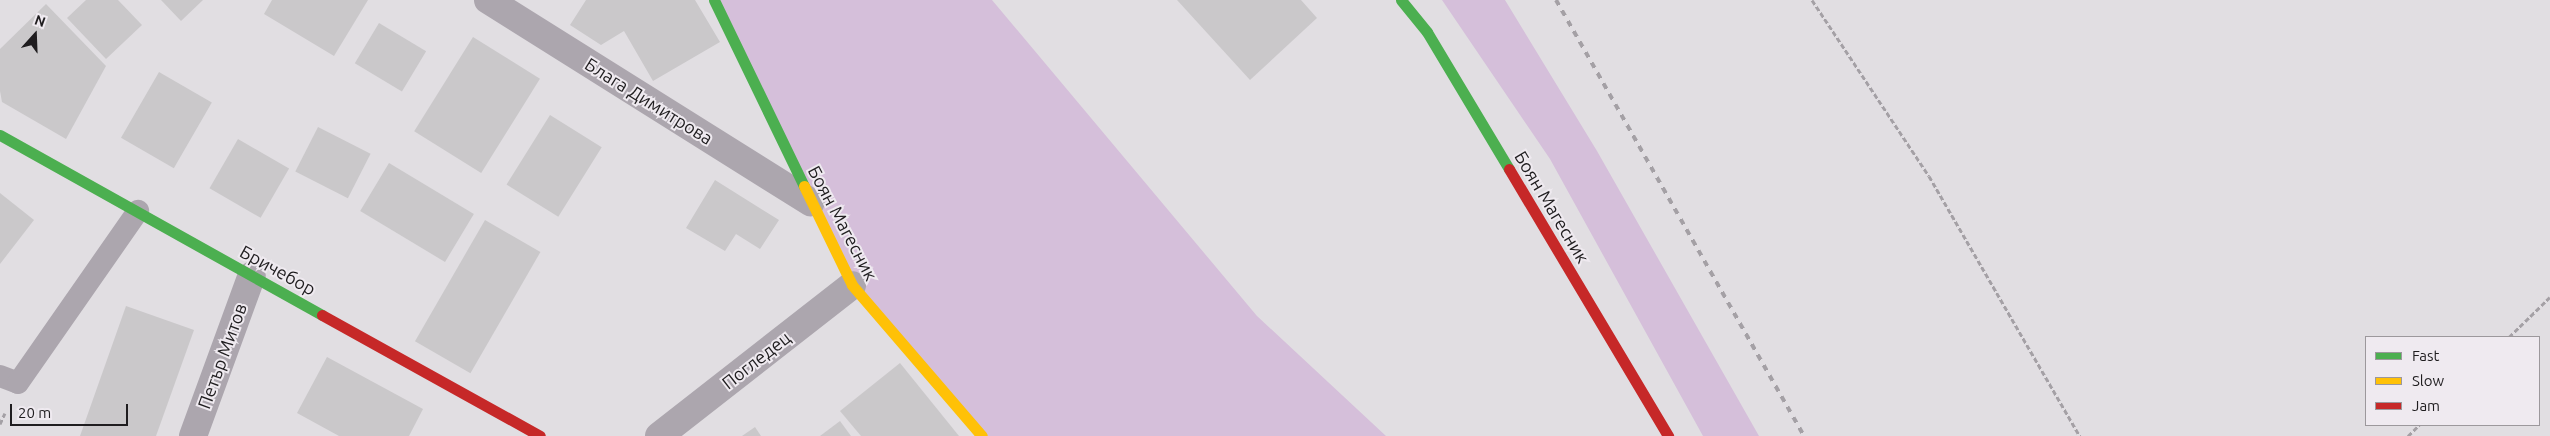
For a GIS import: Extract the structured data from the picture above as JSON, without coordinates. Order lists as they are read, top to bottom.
{
  "streets": {
    "street": [
      "Блага Димитрова",
      "Боян Магесник",
      "Бричебор",
      "Петър Митов",
      "Погледец"
    ]
  },
  "crossings": [
    ["Блага Димитрова", "Боян Магесник"],
    ["Боян Магесник", "Погледец"],
    ["Бричебор", "Петър Митов"]
  ],
  "legend": ["Fast", "Slow", "Jam"],
  "scale_bar": "20 m",
  "north": "top"
}
